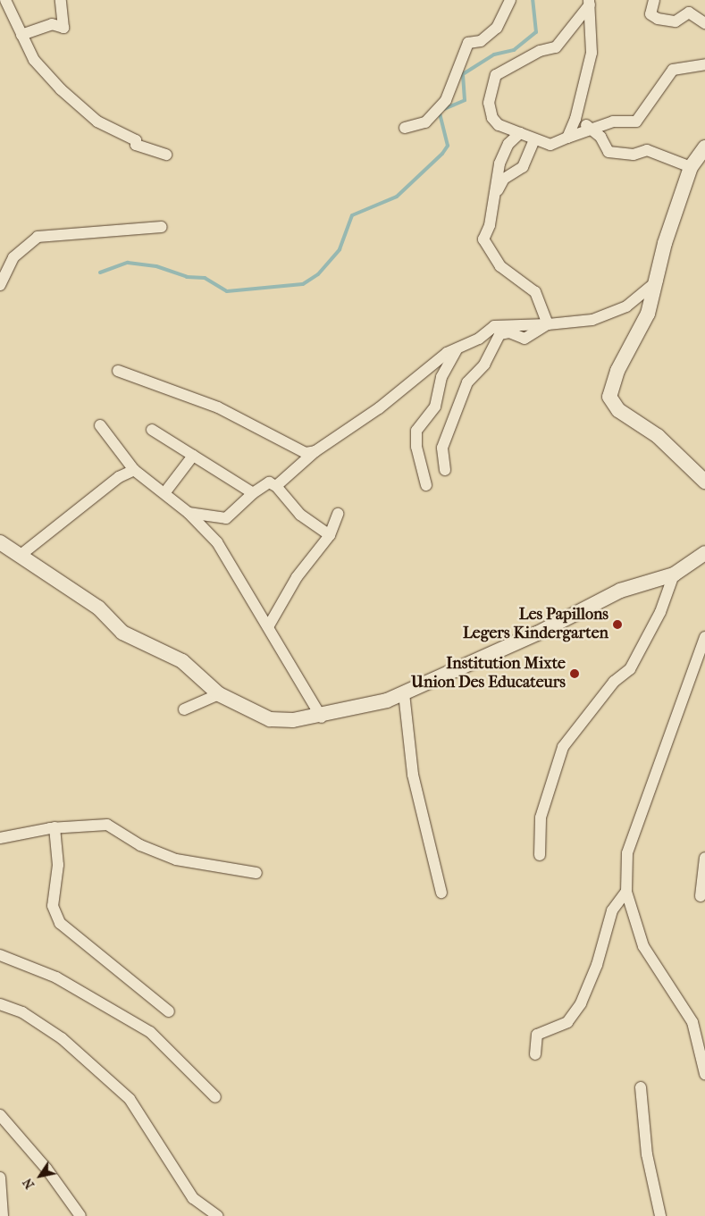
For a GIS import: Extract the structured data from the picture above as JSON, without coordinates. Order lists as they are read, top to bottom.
{
  "places": ["Les Papillons Legers Kindergarten", "Institution Mixte Union Des Educateurs"],
  "north": "bottom left"
}
